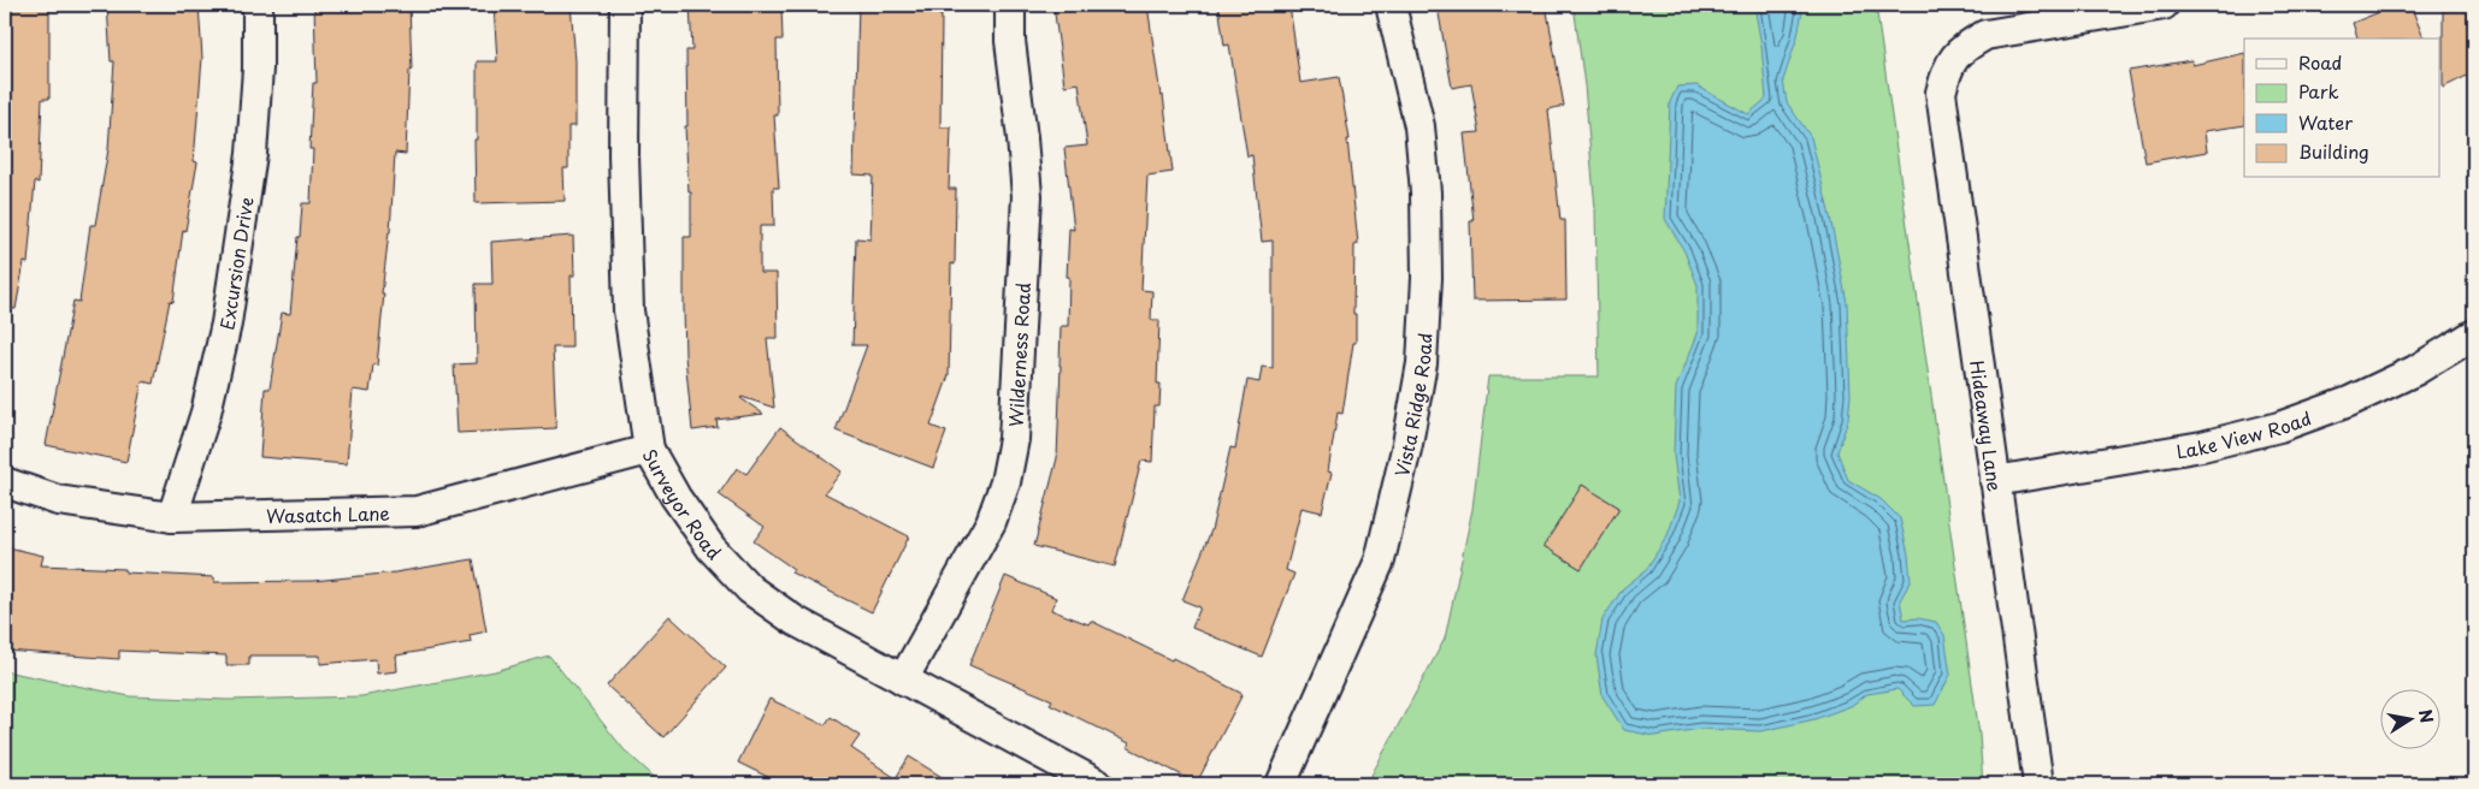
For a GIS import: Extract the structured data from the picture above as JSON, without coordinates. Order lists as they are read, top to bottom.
{
  "streets": {
    "street": [
      "Excursion Drive",
      "Wilderness Road",
      "Vista Ridge Road",
      "Hideaway Lane",
      "Lake View Road",
      "Surveyor Road",
      "Wasatch Lane"
    ]
  },
  "crossings": [
    ["Excursion Drive", "Wasatch Lane"],
    ["Wilderness Road", "Surveyor Road"],
    ["Hideaway Lane", "Lake View Road"],
    ["Surveyor Road", "Wasatch Lane"]
  ],
  "legend": [
    "Road",
    "Park",
    "Water",
    "Building"
  ],
  "north": "right"
}
